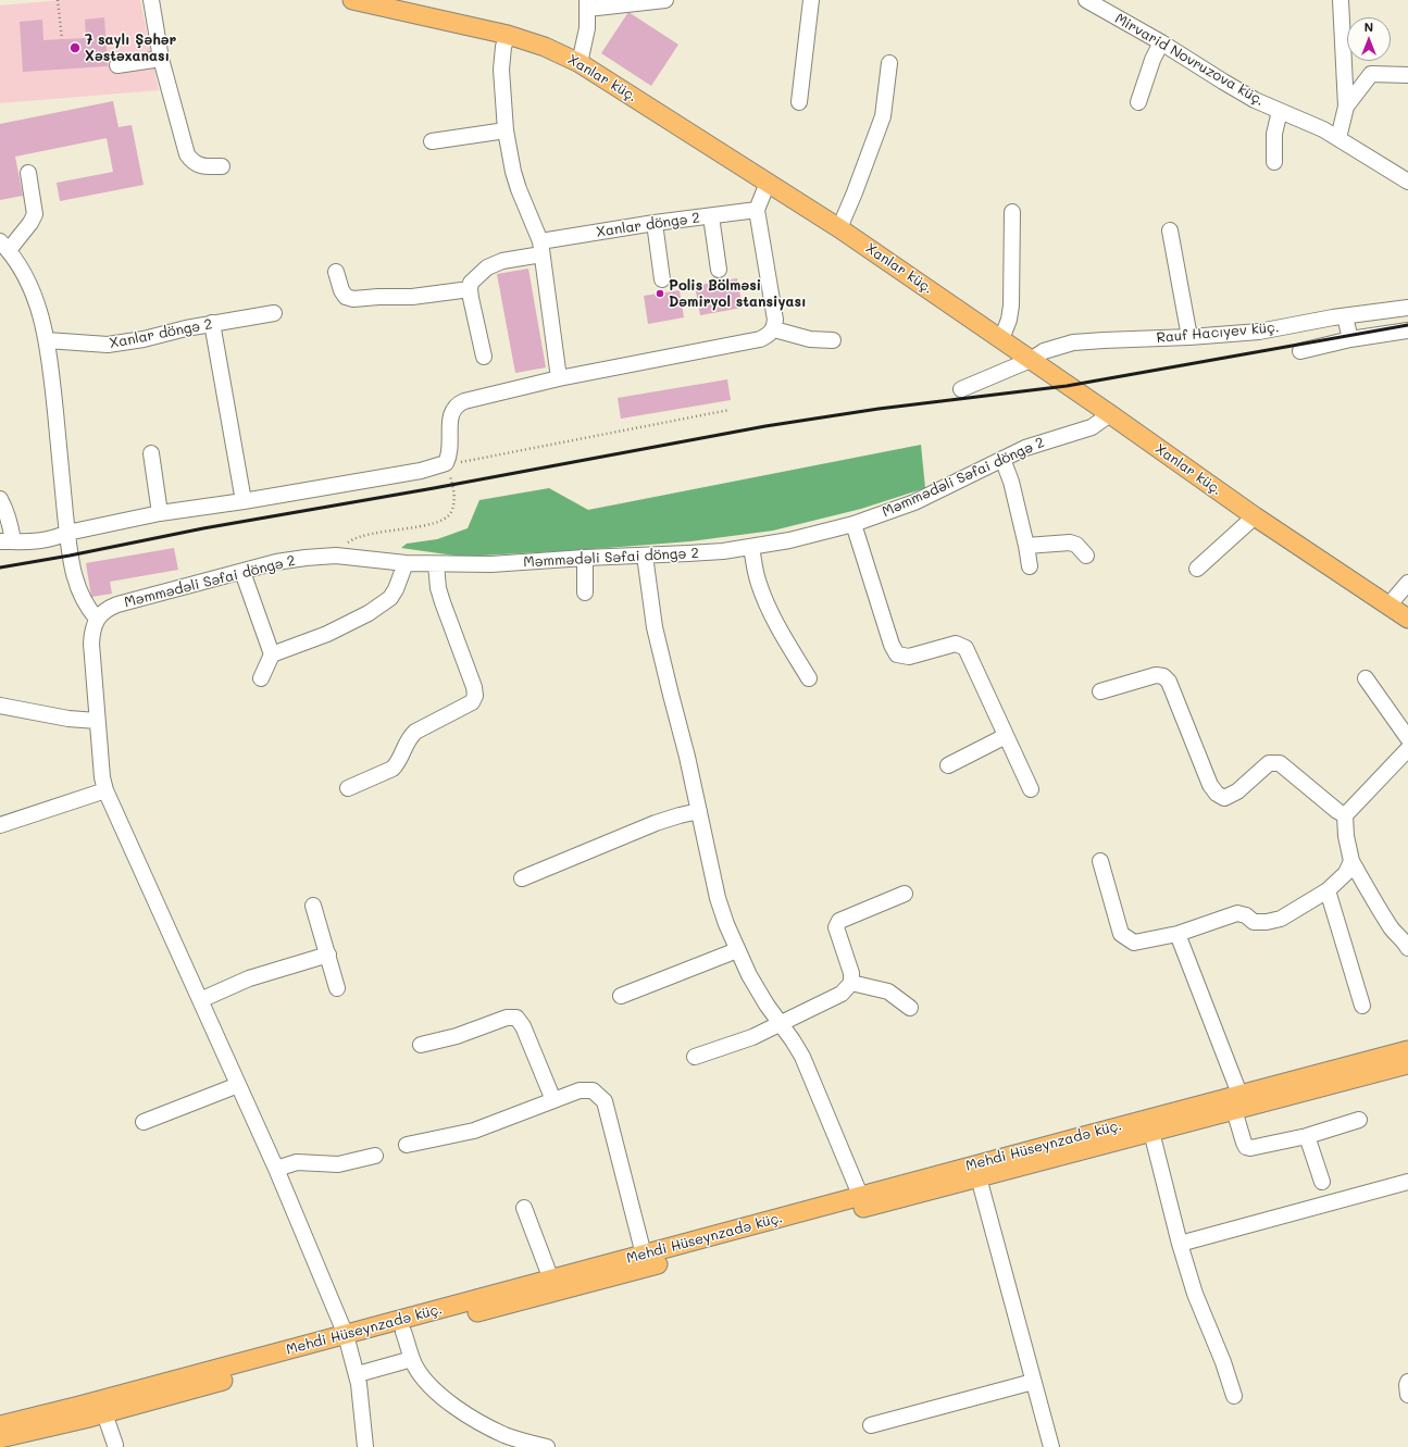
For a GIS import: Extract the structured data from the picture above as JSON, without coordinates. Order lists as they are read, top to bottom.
{
  "streets": {
    "main road": ["Xanlar küç.", "Mehdi Hüseynzadə küç."],
    "street": [
      "Mirvarid Novruzova küç.",
      "Xanlar döngə 2",
      "Rauf Hacıyev küç.",
      "Məmmədəli Səfai döngə 2"
    ]
  },
  "crossings": [
    ["Xanlar küç.", "Rauf Hacıyev küç."],
    ["Xanlar küç.", "Məmmədəli Səfai döngə 2"]
  ],
  "places": ["7 saylı Şəhər Xəstəxanası", "Polis Bölməsi Dəmiryol stansiyası"],
  "north": "top"
}
